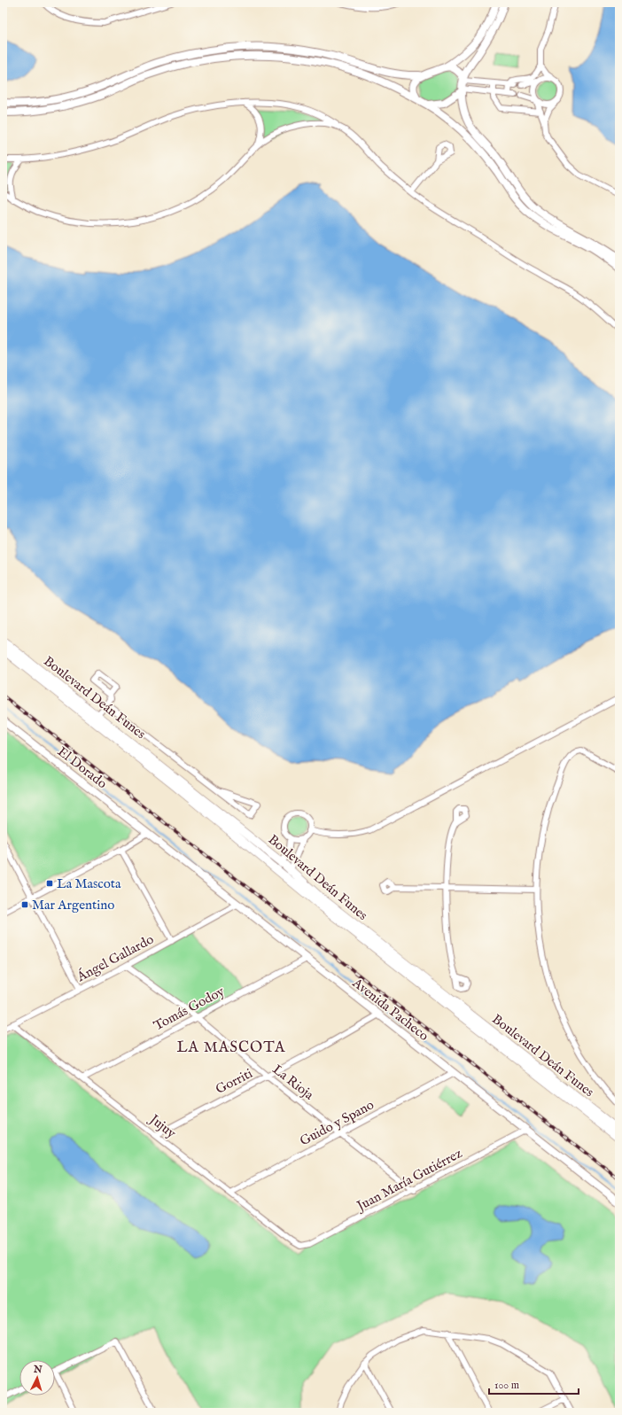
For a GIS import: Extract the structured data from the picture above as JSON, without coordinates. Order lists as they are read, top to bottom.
{
  "streets": {
    "main road": ["Boulevard Deán Funes"],
    "street": [
      "El Dorado",
      "Ángel Gallardo",
      "Tomás Godoy",
      "Avenida Pacheco",
      "Gorriti",
      "La Rioja",
      "Guido y Spano",
      "Jujuy",
      "Juan María Gutiérrez"
    ]
  },
  "crossings": [
    ["El Dorado", "Avenida Pacheco"],
    ["Ángel Gallardo", "Avenida Pacheco"],
    ["Ángel Gallardo", "La Rioja"],
    ["Ángel Gallardo", "Jujuy"],
    ["Tomás Godoy", "Avenida Pacheco"],
    ["Tomás Godoy", "La Rioja"],
    ["Tomás Godoy", "Jujuy"],
    ["Avenida Pacheco", "Gorriti"],
    ["Avenida Pacheco", "Guido y Spano"],
    ["Avenida Pacheco", "Juan María Gutiérrez"],
    ["Gorriti", "La Rioja"],
    ["Gorriti", "Jujuy"],
    ["La Rioja", "Guido y Spano"],
    ["La Rioja", "Juan María Gutiérrez"],
    ["Guido y Spano", "Jujuy"],
    ["Jujuy", "Juan María Gutiérrez"]
  ],
  "districts": ["LA MASCOTA"],
  "places": {
    "transit": ["La Mascota", "Mar Argentino"]
  },
  "scale_bar": "100 m",
  "north": "top"
}
